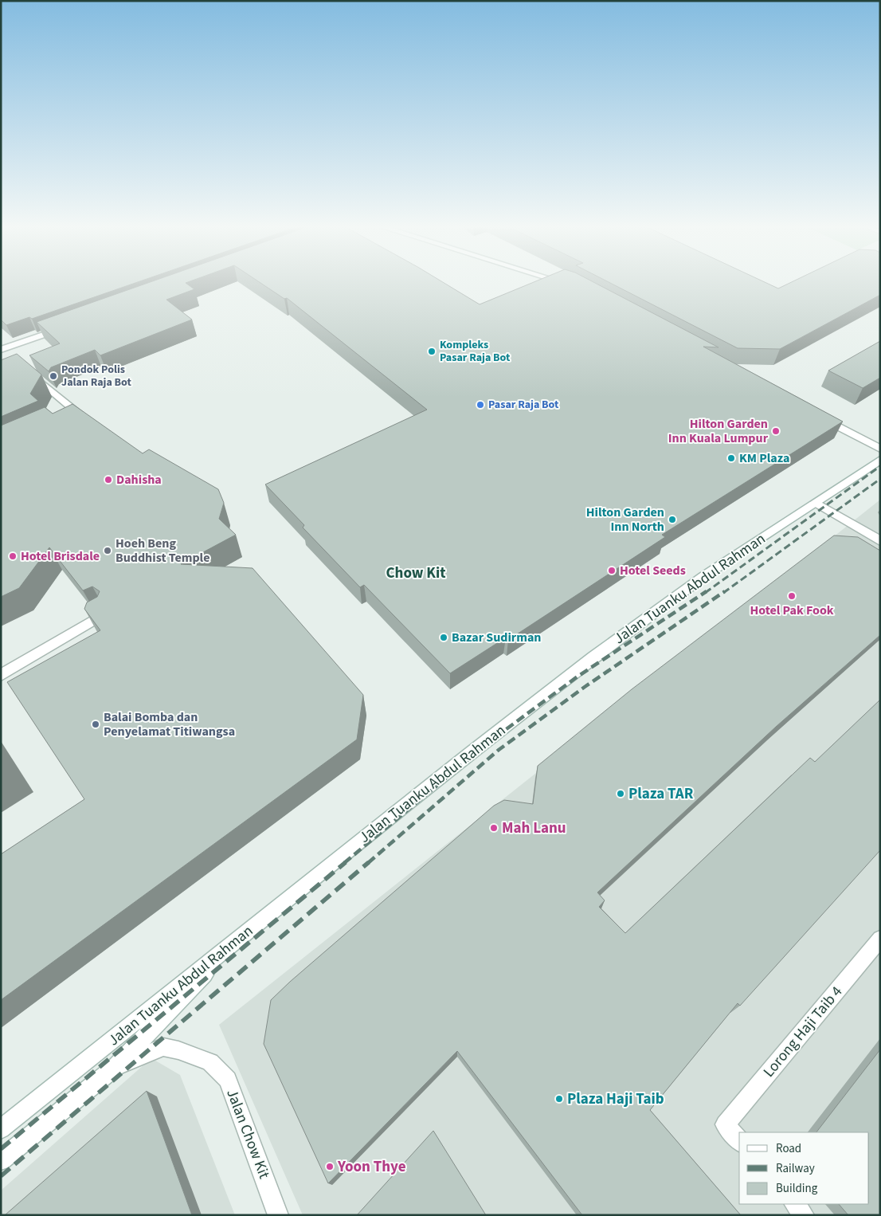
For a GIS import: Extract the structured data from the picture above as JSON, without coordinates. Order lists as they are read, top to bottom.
{
  "streets": {
    "street": ["Jalan Tuanku Abdul Rahman", "Lorong Haji Taib 4", "Jalan Chow Kit"]
  },
  "districts": ["Chow Kit"],
  "places": [
    "Kompleks Pasar Raja Bot",
    "Pondok Polis Jalan Raja Bot",
    "Pasar Raja Bot",
    "Hilton Garden Inn Kuala Lumpur",
    "KM Plaza",
    "Dahisha",
    "Hilton Garden Inn North",
    "Hoeh Beng Buddhist Temple",
    "Hotel Brisdale",
    "Hotel Seeds",
    "Hotel Pak Fook",
    "Bazar Sudirman",
    "Balai Bomba dan Penyelamat Titiwangsa",
    "Plaza TAR",
    "Mah Lanu",
    "Plaza Haji Taib",
    "Yoon Thye"
  ],
  "legend": ["Road", "Railway", "Building"]
}
